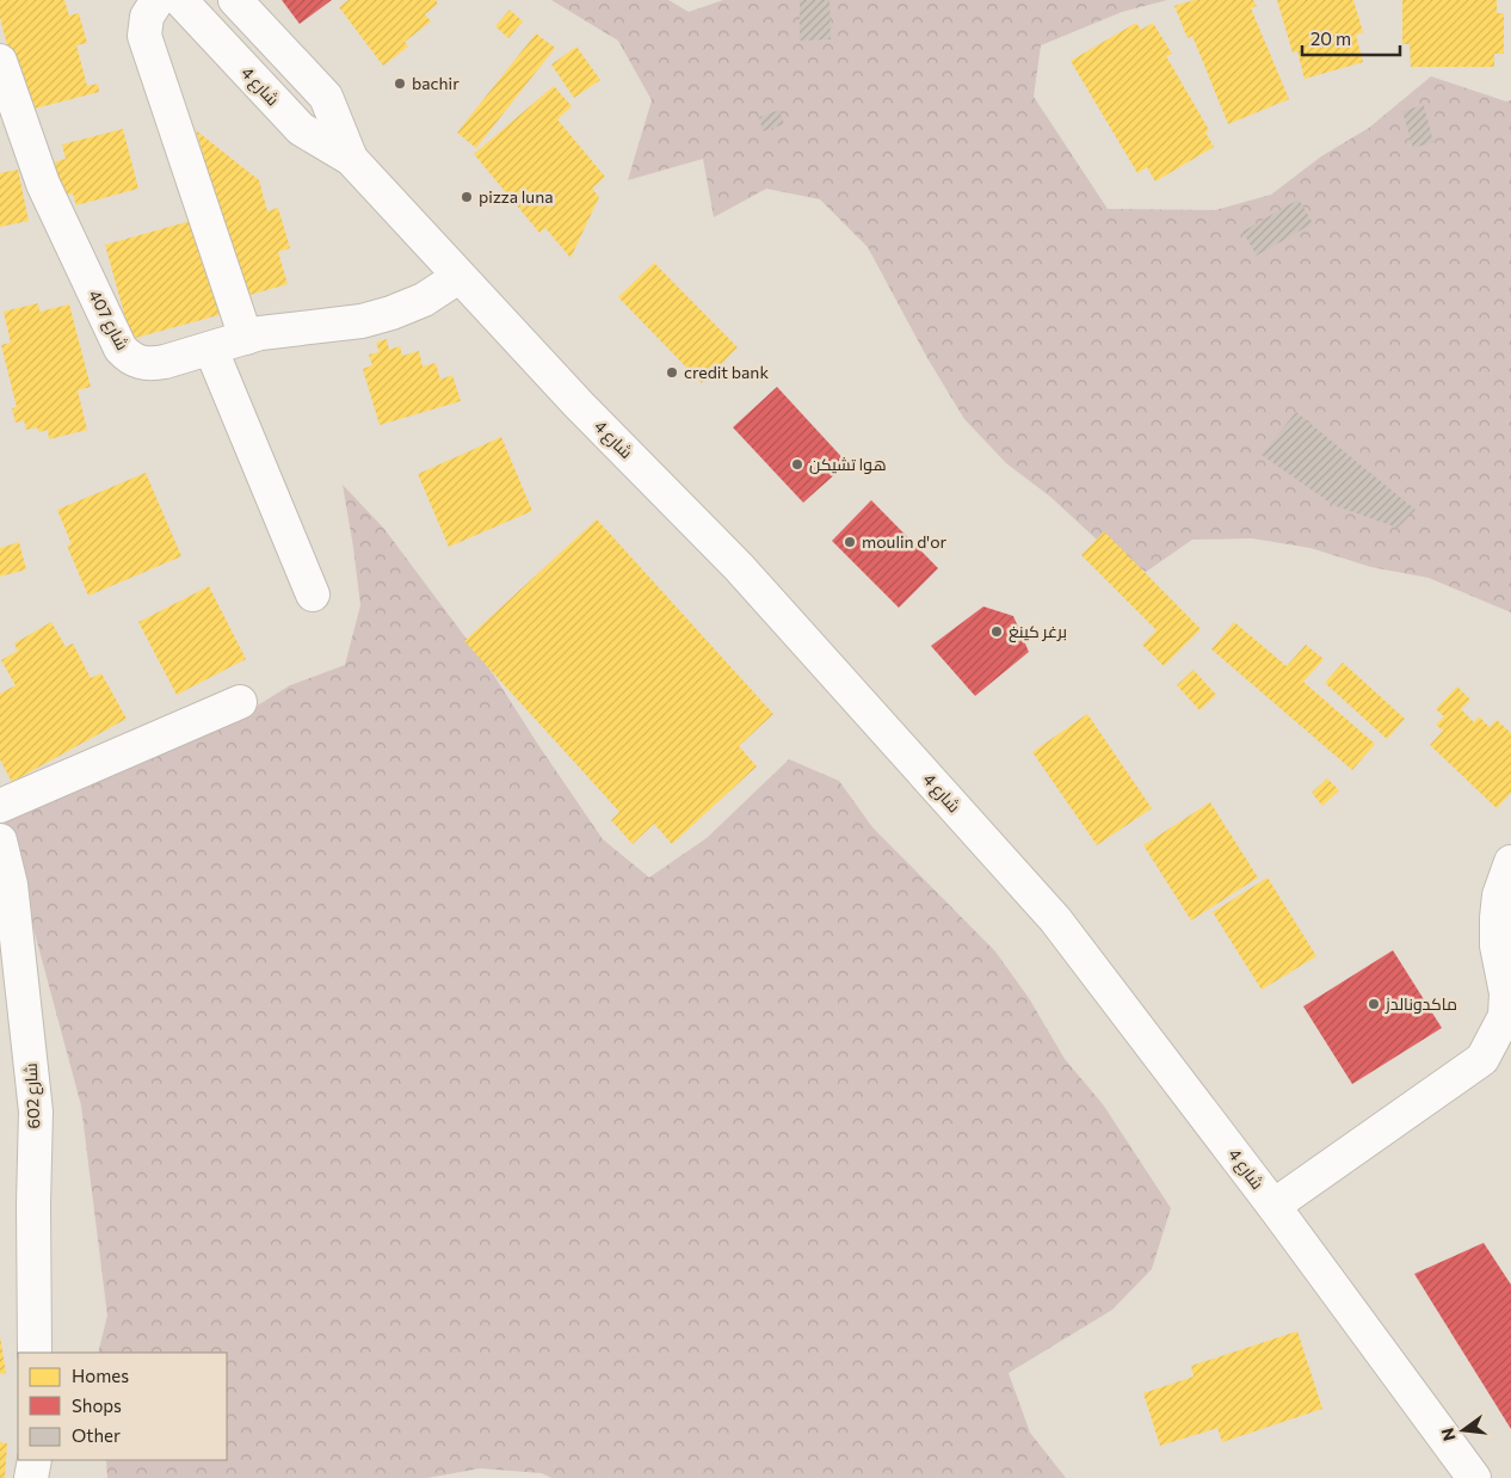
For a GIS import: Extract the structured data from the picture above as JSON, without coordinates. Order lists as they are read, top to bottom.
{
  "streets": {
    "street": ["شارع 4", "شارع 407", "شارع 602"]
  },
  "crossings": [
    ["شارع 4", "شارع 407"]
  ],
  "places": [
    "bachir",
    "pizza luna",
    "credit bank",
    "هوا تشيكن",
    "moulin d'or",
    "برغر كينغ",
    "ماكدونالدز"
  ],
  "legend": ["Homes", "Shops", "Other"],
  "scale_bar": "20 m",
  "north": "left"
}
